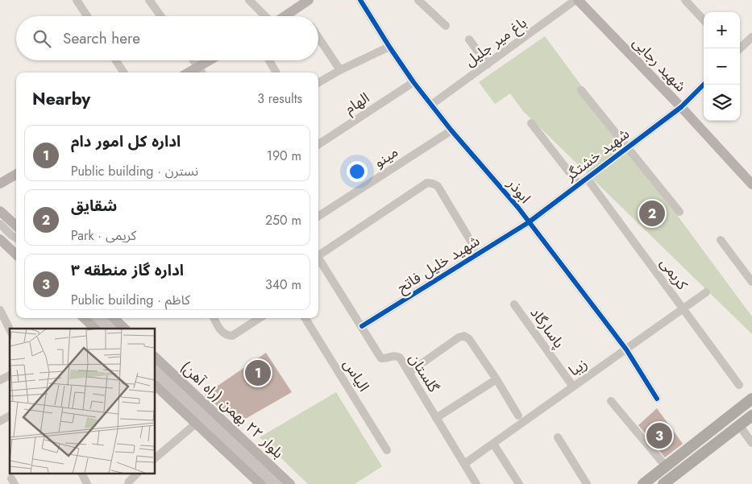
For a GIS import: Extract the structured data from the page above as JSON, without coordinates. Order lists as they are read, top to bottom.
{
  "streets": {
    "main road": ["شهید رجایی", "بلوار ۲۲ بهمن (راه آهن)"],
    "street": [
      "باغ میر جلیل",
      "الهام",
      "شهید خشتگر",
      "مینو",
      "ابوذر",
      "شهید خلیل فاتح",
      "کریمی",
      "پاسارگاد",
      "زیبا",
      "گلستان",
      "الیاس"
    ]
  },
  "crossings": [
    ["باغ میر جلیل", "شهید رجایی"],
    ["باغ میر جلیل", "ابوذر"],
    ["شهید رجایی", "شهید خشتگر"],
    ["الهام", "ابوذر"],
    ["شهید خشتگر", "ابوذر"],
    ["شهید خشتگر", "شهید خلیل فاتح"],
    ["شهید خشتگر", "کریمی"],
    ["مینو", "ابوذر"],
    ["ابوذر", "شهید خلیل فاتح"],
    ["ابوذر", "زیبا"],
    ["شهید خلیل فاتح", "گلستان"],
    ["کریمی", "زیبا"],
    ["پاسارگاد", "زیبا"],
    ["زیبا", "گلستان"]
  ],
  "page": {
    "map_buttons": ["+", "−"],
    "search": "Search here",
    "heading": ["Nearby", "3 results"],
    "list": [
      {
        "mark": "1",
        "name": "اداره کل امور دام",
        "note": "Public building · نسترن",
        "value": "190 m"
      },
      {
        "mark": "2",
        "name": "شقایق",
        "note": "Park · کریمی",
        "value": "250 m"
      },
      {
        "mark": "3",
        "name": "اداره گاز منطقه ۳",
        "note": "Public building · کاظم",
        "value": "340 m"
      }
    ],
    "pins": ["2", "1", "3"]
  }
}
